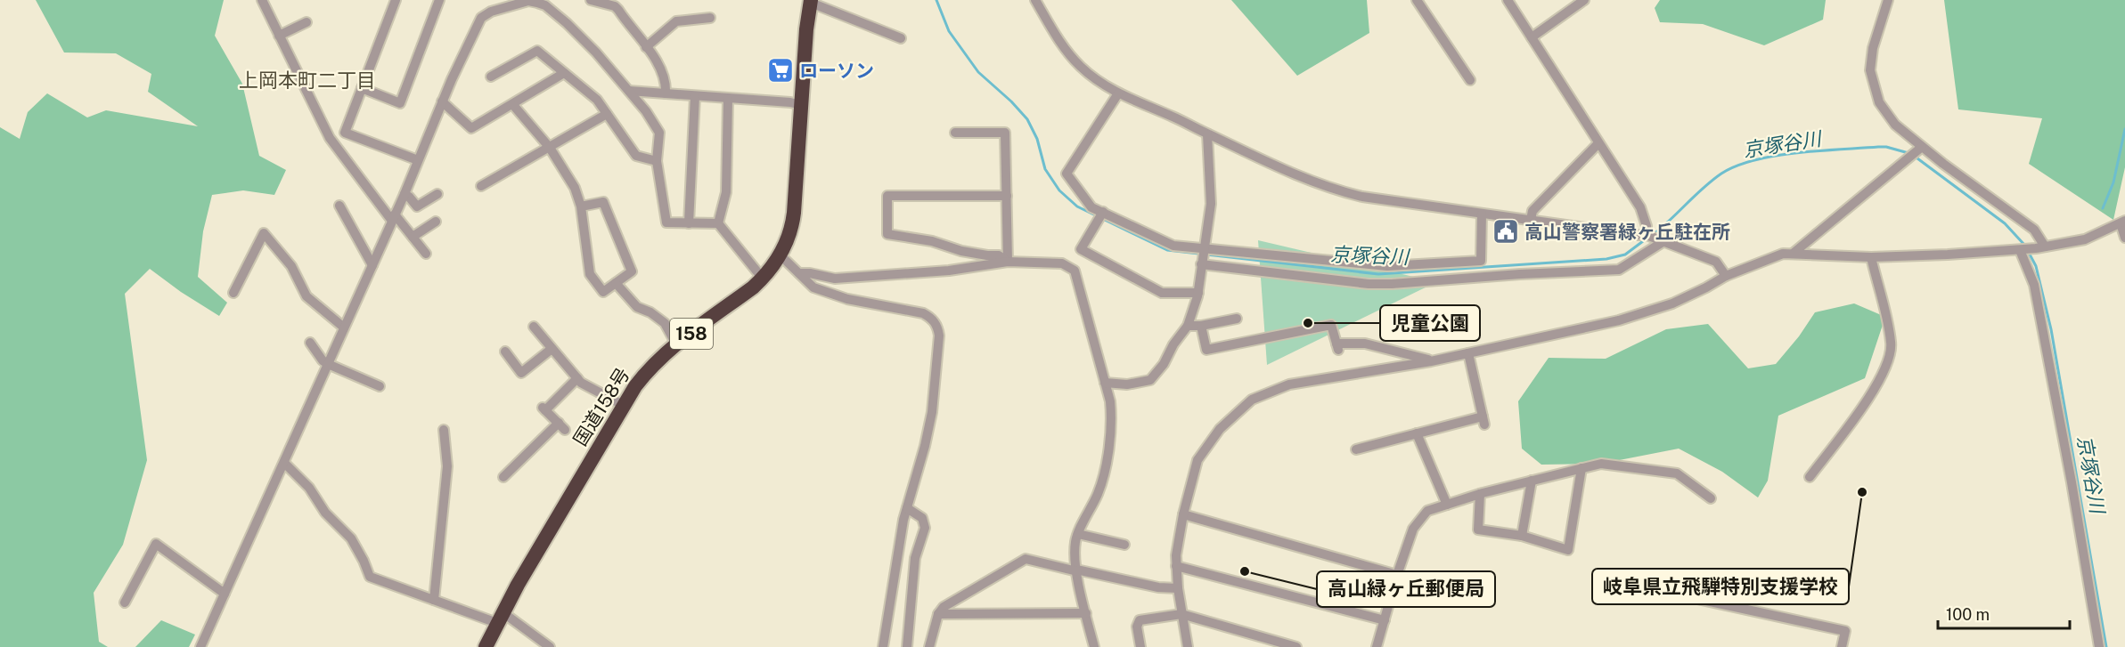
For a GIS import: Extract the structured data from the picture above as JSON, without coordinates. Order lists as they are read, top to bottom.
{
  "streets": {
    "highway": ["158", "国道158号"]
  },
  "districts": ["上岡本町二丁目"],
  "water": ["京塚谷川"],
  "places": {
    "supermarket": ["ローソン"],
    "public building": ["高山警察署緑ヶ丘駐在所"],
    "other": ["児童公園", "岐阜県立飛騨特別支援学校", "高山緑ヶ丘郵便局"]
  },
  "scale_bar": "100 m"
}
